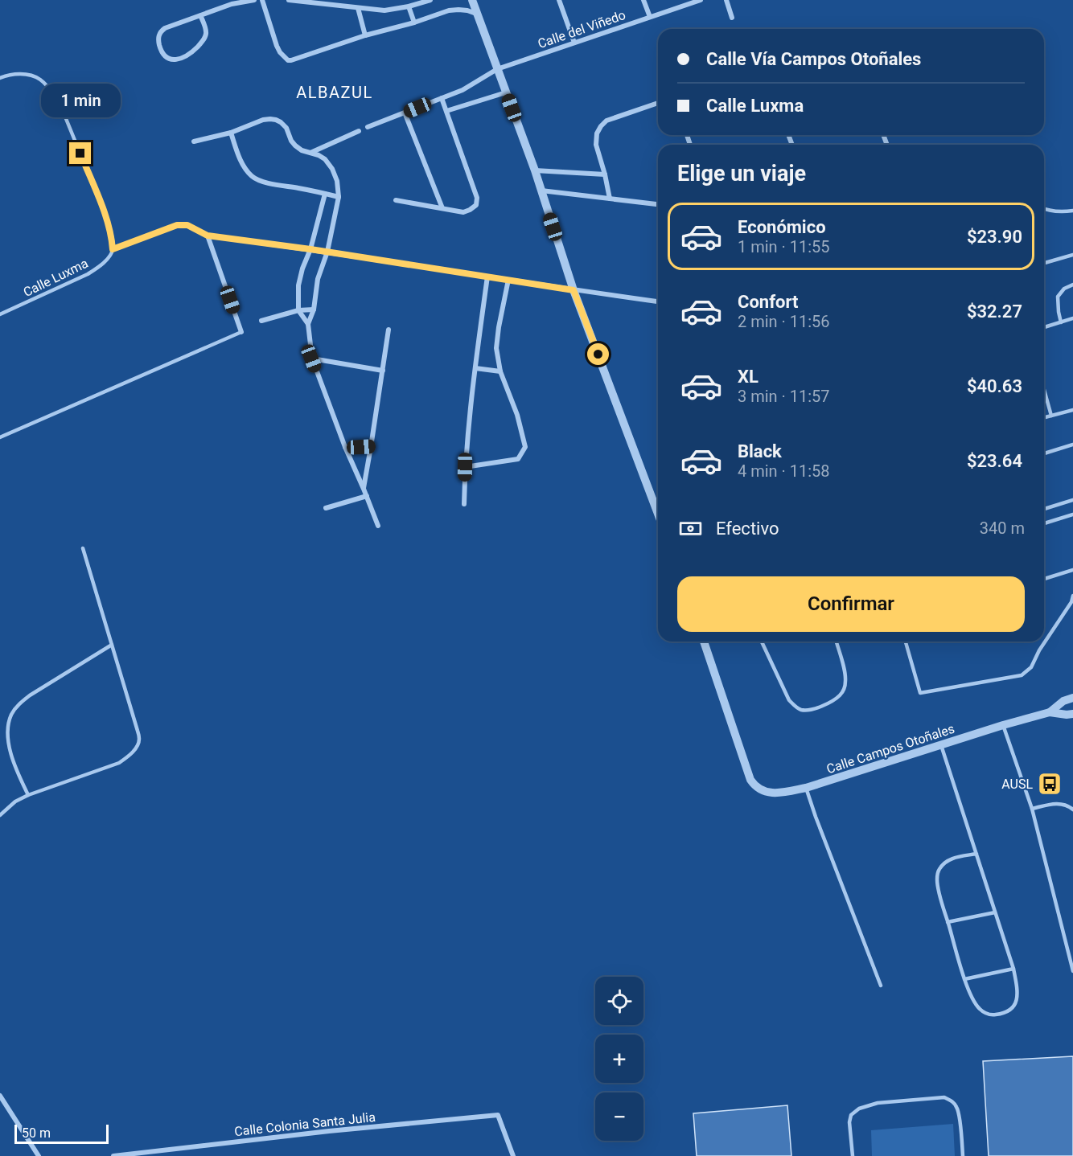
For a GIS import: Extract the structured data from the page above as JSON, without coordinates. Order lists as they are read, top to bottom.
{
  "streets": {
    "street": ["Calle del Viñedo", "Calle Campos Otoñales", "Calle Colonia Santa Julia"],
    "lane": ["Calle Luxma"]
  },
  "districts": ["ALBAZUL"],
  "places": {
    "bus stop": ["AUSL"]
  },
  "scale_bar": "50 m",
  "page": {
    "banner": ["Calle Vía Campos Otoñales", "Calle Luxma"],
    "bubble": "1 min",
    "heading": "Elige un viaje",
    "list": [
      {
        "name": "Económico",
        "note": "1 min · 11:55",
        "value": "$23.90"
      },
      {
        "name": "Confort",
        "note": "2 min · 11:56",
        "value": "$32.27"
      },
      {
        "name": "XL",
        "note": "3 min · 11:57",
        "value": "$40.63"
      },
      {
        "name": "Black",
        "note": "4 min · 11:58",
        "value": "$23.64"
      }
    ],
    "pay": ["Efectivo", "340 m"],
    "buttons": "Confirmar",
    "map_buttons": ["+", "−"],
    "scale": "50 m"
  }
}
